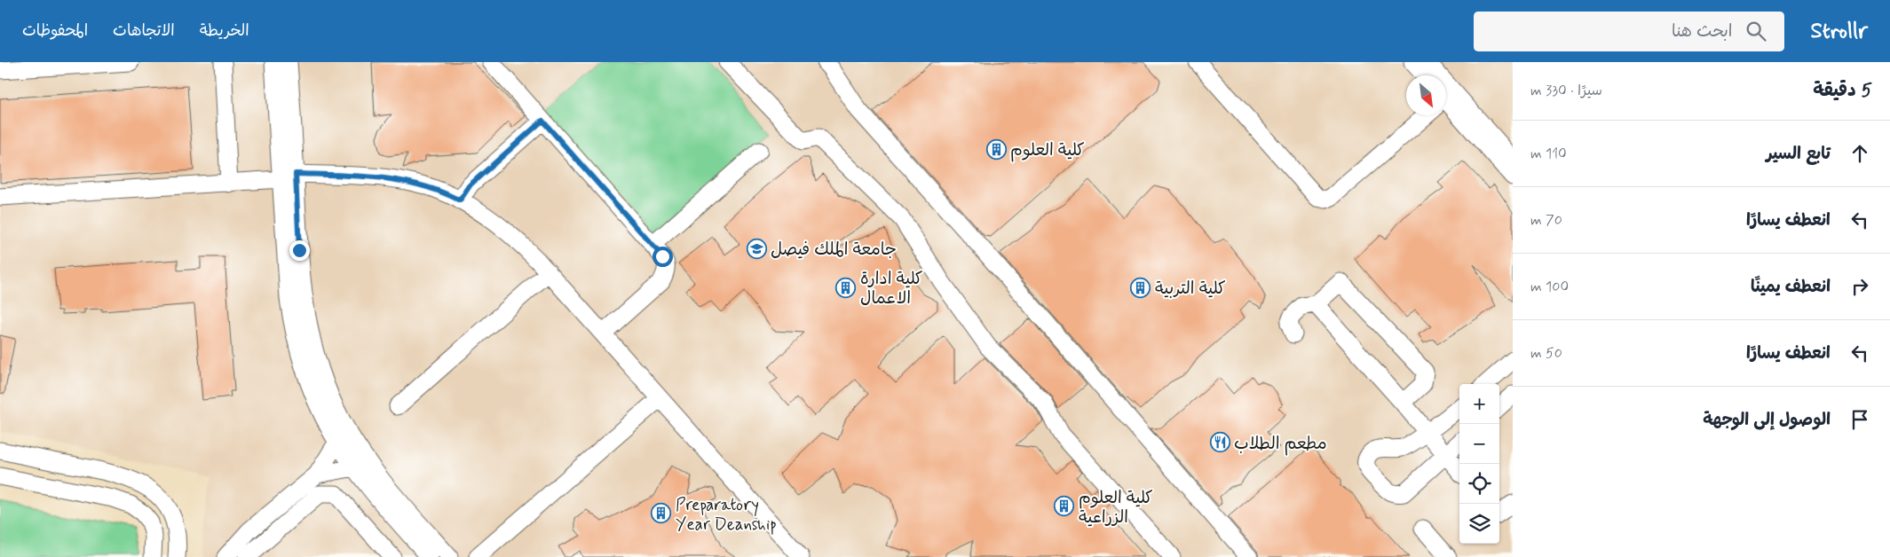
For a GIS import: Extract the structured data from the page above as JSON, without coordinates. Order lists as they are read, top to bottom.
{
  "places": {
    "building": [
      "كلية العلوم",
      "كلية ادارة الاعمال",
      "كلية التربية",
      "كلية العلوم الزراعية",
      "Preparatory Year Deanship"
    ],
    "school or university": ["جامعة الملك فيصل"],
    "restaurant": ["مطعم الطلاب"]
  },
  "north": "bottom right",
  "page": {
    "header": "Strollr",
    "search": "ابحث هنا",
    "nav": ["الخريطة", "الاتجاهات", "المحفوظات"],
    "heading": ["5 دقيقة", "سيرًا · 330 m"],
    "list": [
      ["تابع السير", "110 m"],
      ["انعطف يسارًا", "70 m"],
      ["انعطف يمينًا", "100 m"],
      ["انعطف يسارًا", "50 m"],
      "الوصول إلى الوجهة"
    ],
    "map_buttons": ["+", "−"]
  }
}
